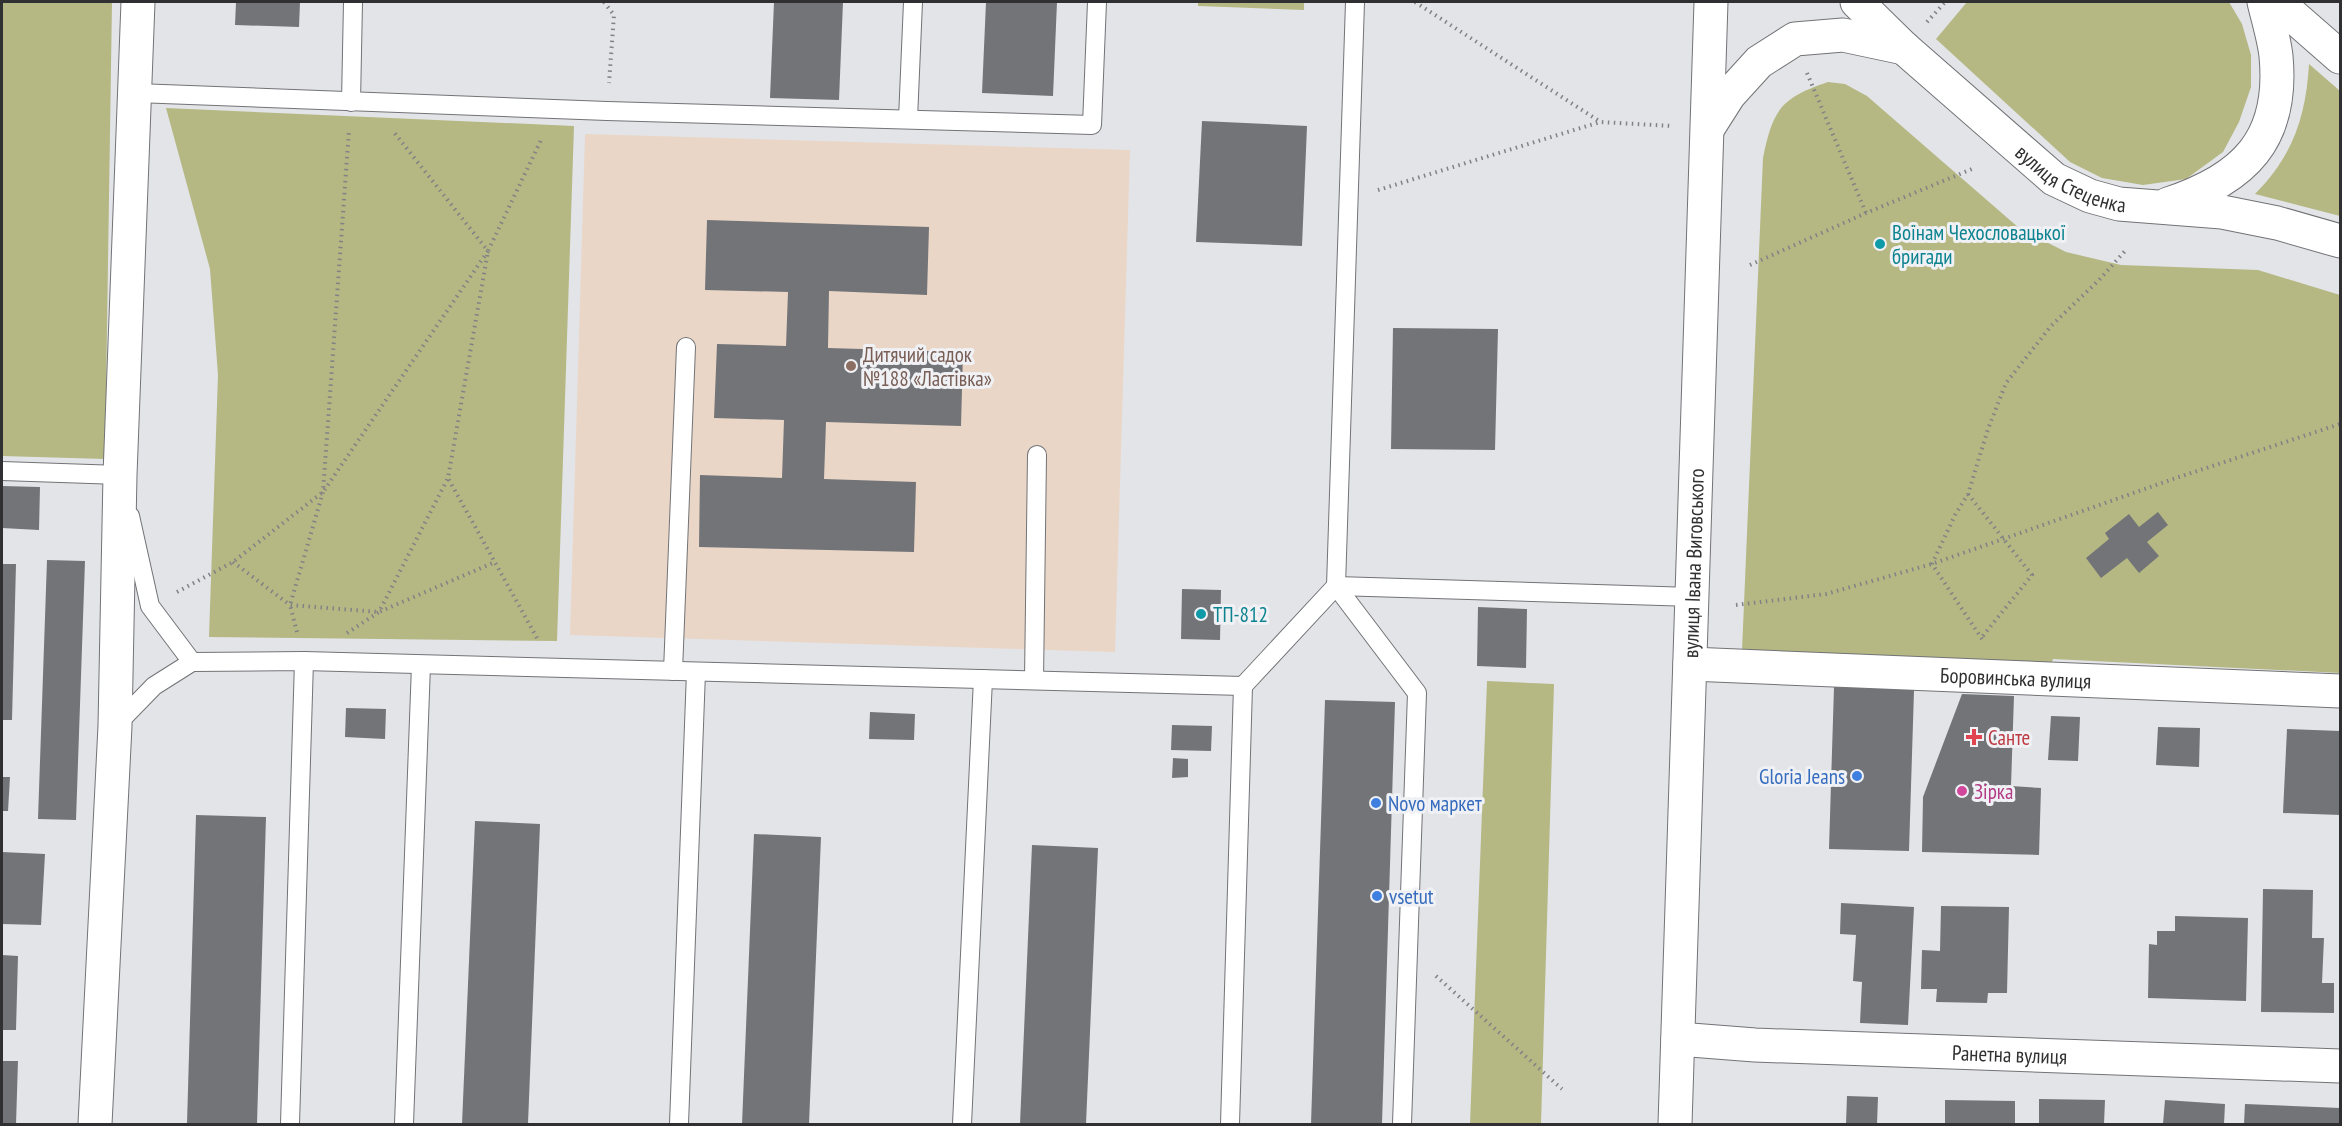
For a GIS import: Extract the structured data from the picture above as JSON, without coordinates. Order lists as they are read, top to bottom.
{
  "streets": {
    "street": [
      "вулиця Стеценка",
      "вулиця Івана Виговського",
      "Боровинська вулиця",
      "Ранетна вулиця"
    ]
  },
  "crossings": [
    ["вулиця Івана Виговського", "Боровинська вулиця"],
    ["вулиця Івана Виговського", "Ранетна вулиця"]
  ],
  "places": {
    "other": [
      "Воїнам Чехословацької бригади",
      "Дитячий садок №188 «Ластівка»",
      "ТП-812",
      "Gloria Jeans",
      "Зірка",
      "Novo маркет",
      "vsetut"
    ],
    "health": ["Санте"]
  }
}
